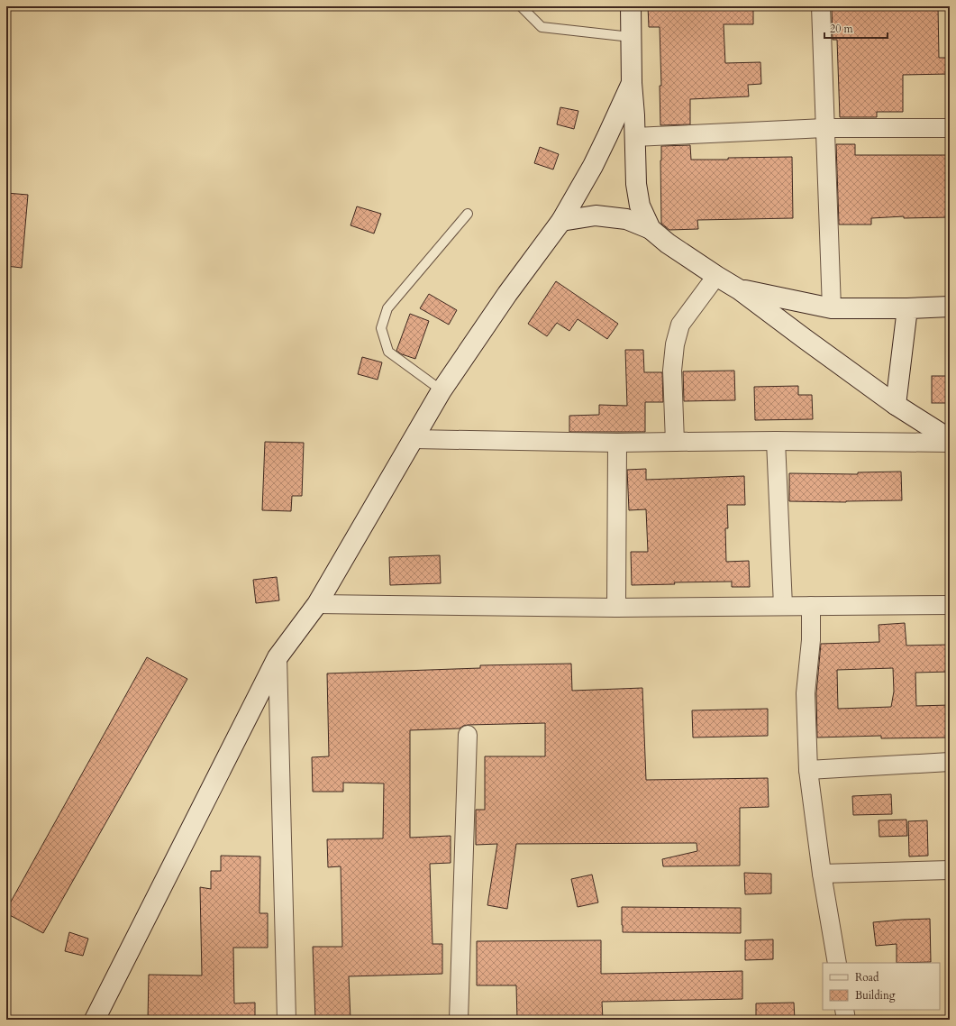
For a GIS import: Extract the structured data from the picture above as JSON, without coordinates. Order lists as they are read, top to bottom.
{
  "legend": ["Road", "Building"],
  "scale_bar": "20 m"
}
